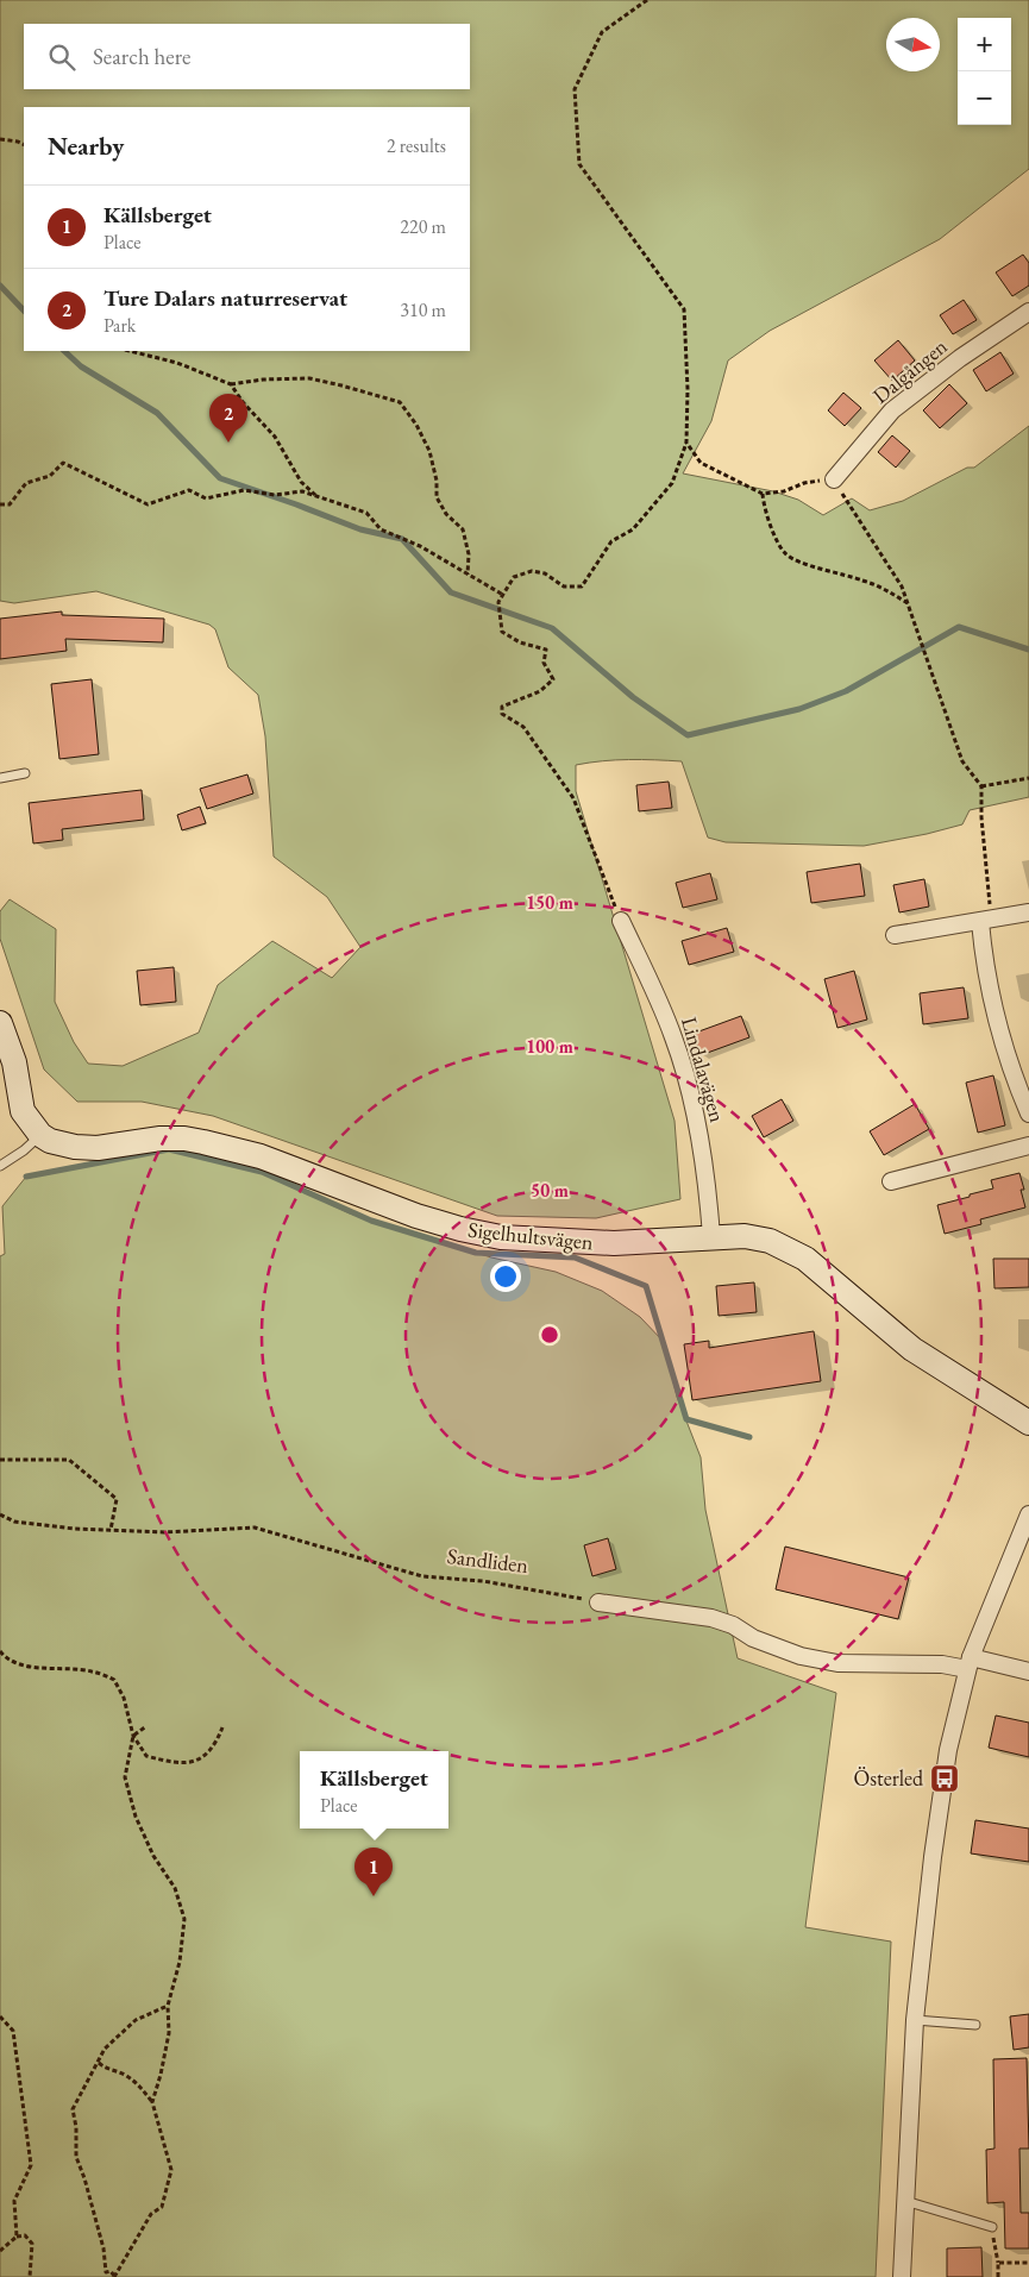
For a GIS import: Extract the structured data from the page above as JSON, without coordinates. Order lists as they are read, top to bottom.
{
  "streets": {
    "street": ["Dalgången", "Lindalavägen", "Sigelhultsvägen"],
    "path": ["Sandliden"]
  },
  "crossings": [
    ["Lindalavägen", "Sigelhultsvägen"]
  ],
  "places": {
    "bus stop": ["Österled"]
  },
  "north": "right",
  "page": {
    "map_buttons": ["+", "−"],
    "search": "Search here",
    "heading": ["Nearby", "2 results"],
    "list": [
      {
        "mark": "1",
        "name": "Källsberget",
        "note": "Place",
        "value": "220 m"
      },
      {
        "mark": "2",
        "name": "Ture Dalars naturreservat",
        "note": "Park",
        "value": "310 m"
      }
    ],
    "pins": ["2", "1"],
    "popup": ["Källsberget", "Place"]
  },
  "rings": ["150 m", "100 m", "50 m"]
}
